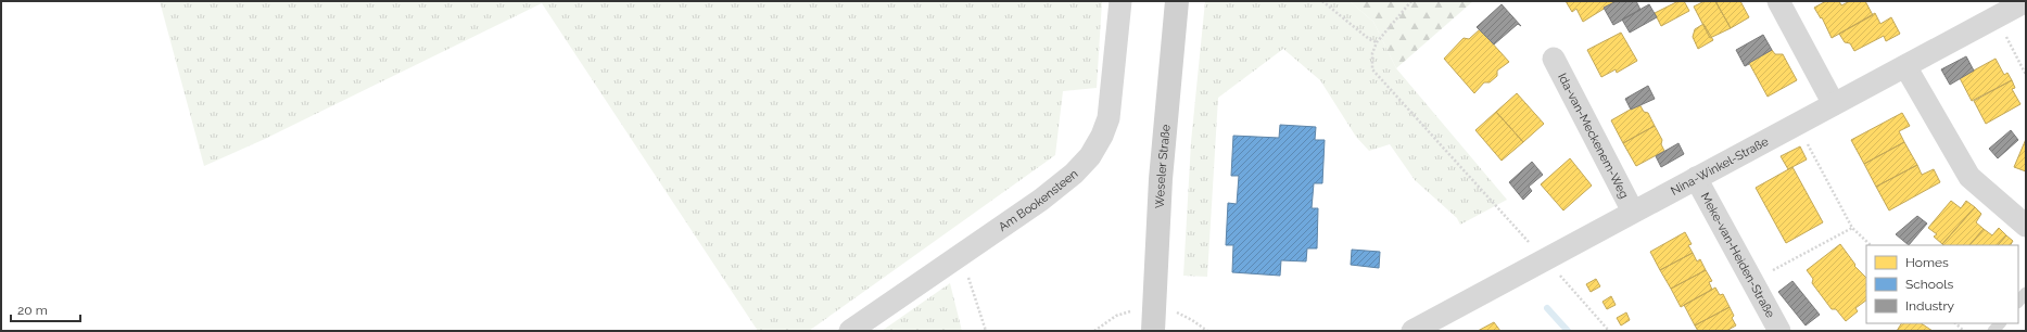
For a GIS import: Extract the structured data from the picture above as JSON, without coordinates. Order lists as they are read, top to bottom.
{
  "streets": {
    "street": [
      "Ida-van-Meckenem-Weg",
      "Weseler Straße",
      "Nina-Winkel-Straße",
      "Am Bookensteen",
      "Meke-van-Heiden-Straße"
    ]
  },
  "crossings": [
    ["Ida-van-Meckenem-Weg", "Nina-Winkel-Straße"],
    ["Nina-Winkel-Straße", "Meke-van-Heiden-Straße"]
  ],
  "legend": ["Homes", "Schools", "Industry"],
  "scale_bar": "20 m"
}
